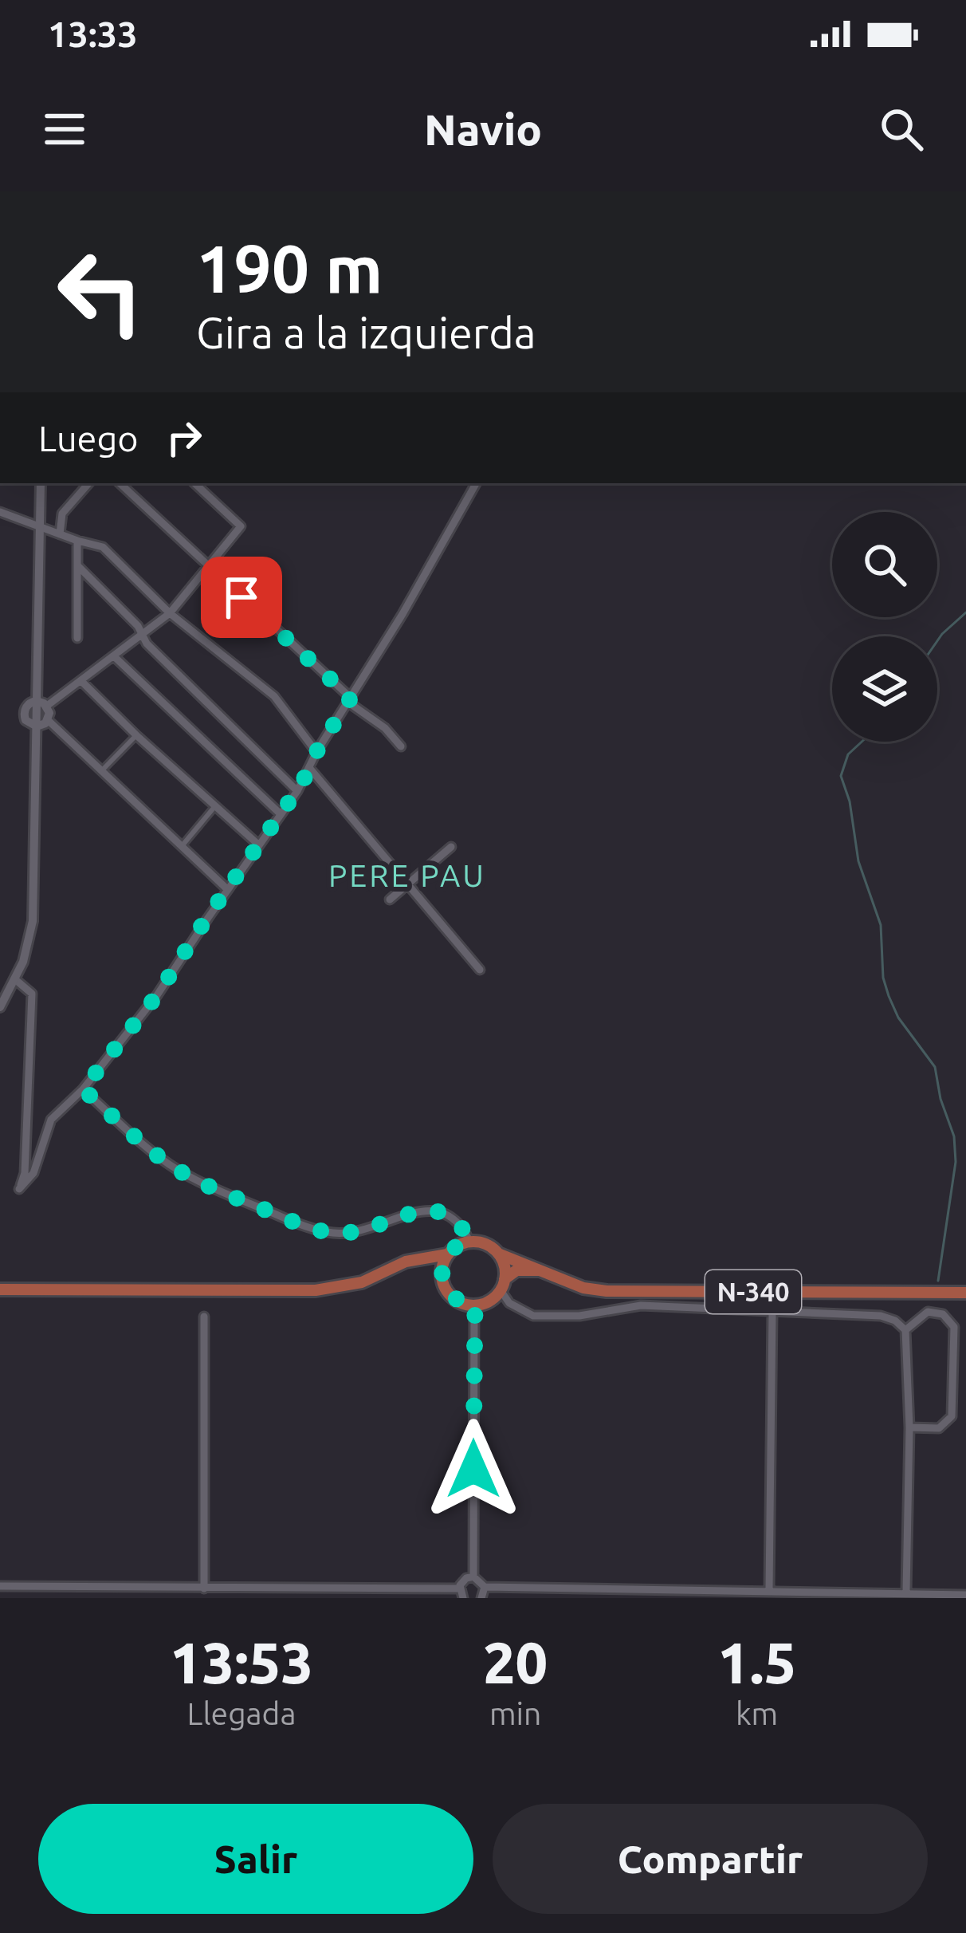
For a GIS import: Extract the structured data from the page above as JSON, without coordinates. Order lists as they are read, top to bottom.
{
  "streets": {
    "main road": ["N-340"]
  },
  "districts": ["PERE PAU"],
  "page": {
    "status": "13:33",
    "header": "Navio",
    "turn": ["190 m", "Gira a la izquierda"],
    "then": "Luego",
    "eta": [
      "13:53",
      "Llegada",
      "20",
      "min",
      "1.5",
      "km"
    ],
    "buttons": ["Salir", "Compartir"]
  }
}
